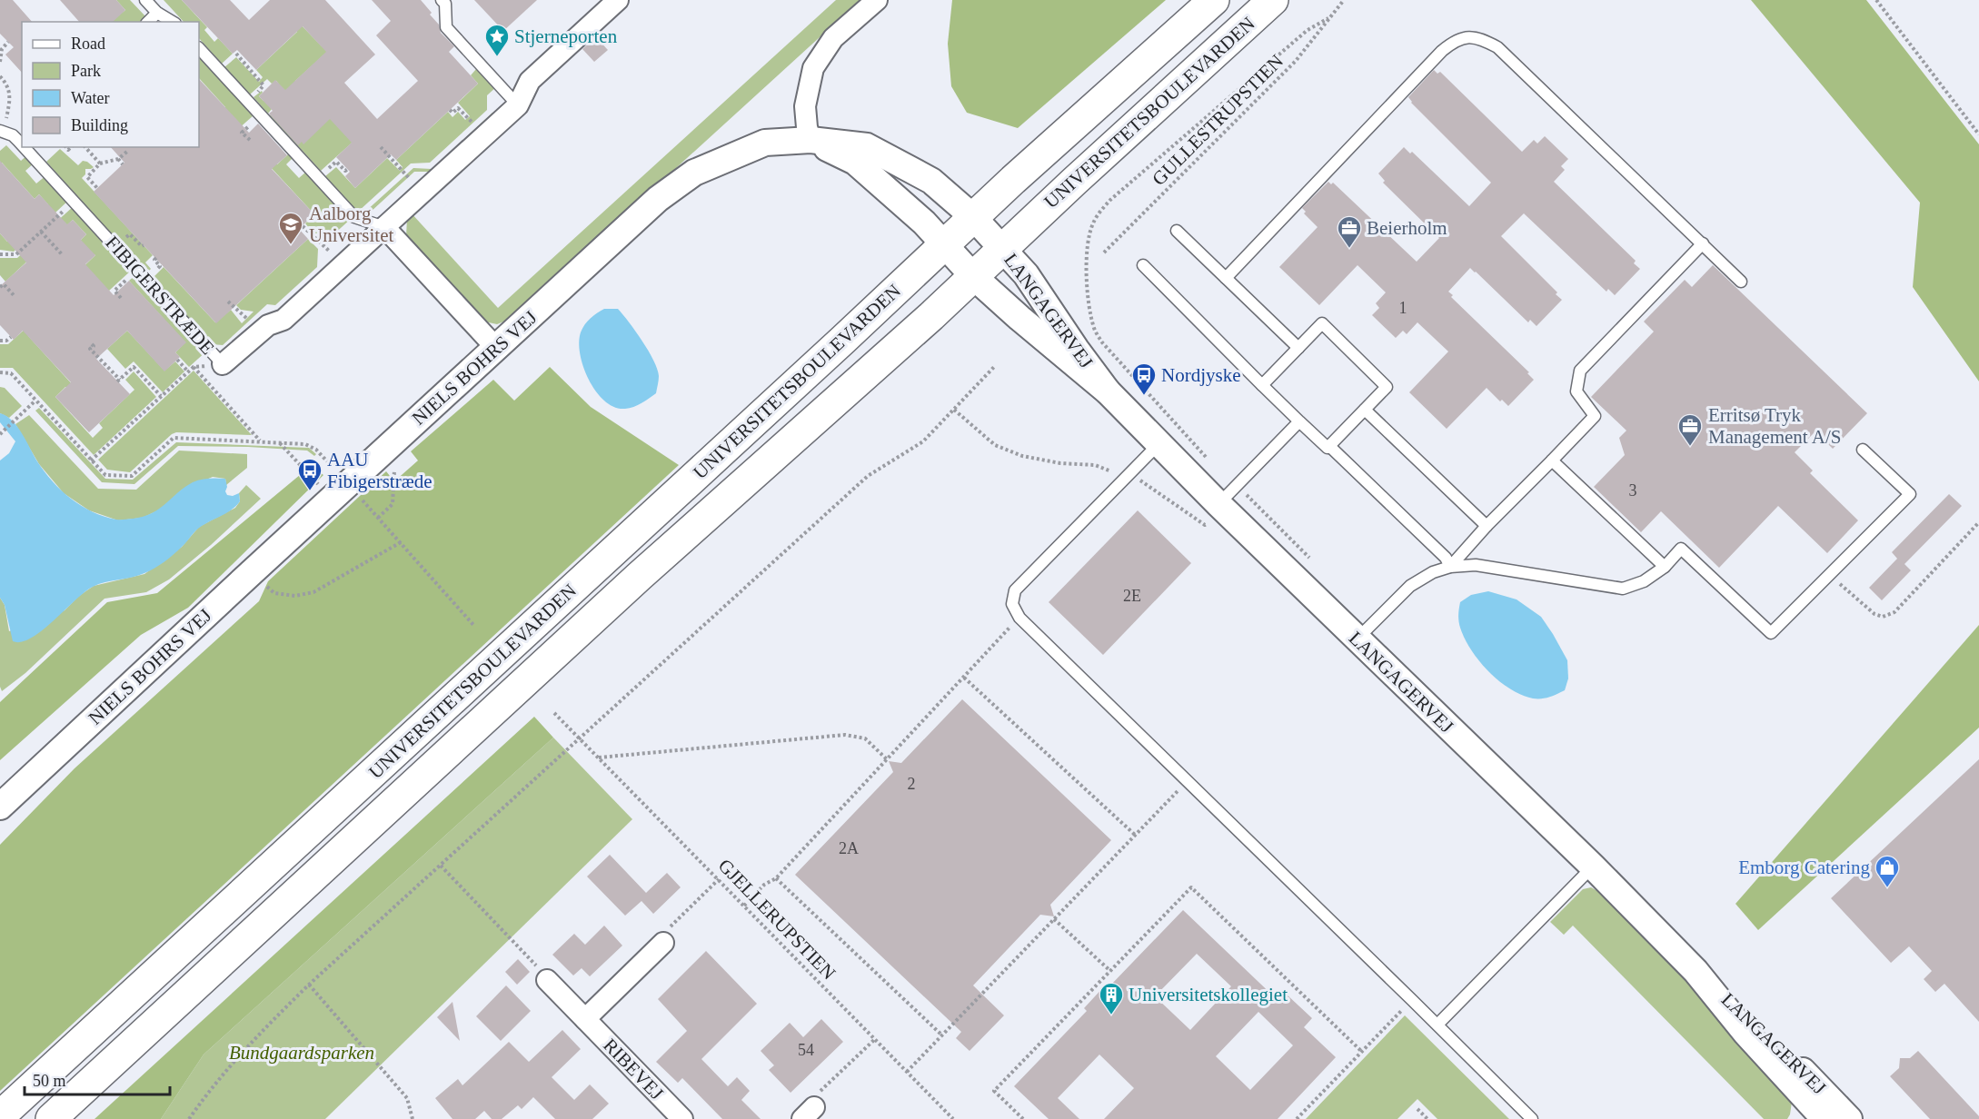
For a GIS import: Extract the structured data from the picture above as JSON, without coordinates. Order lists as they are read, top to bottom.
{
  "streets": {
    "main road": ["UNIVERSITETSBOULEVARDEN"],
    "street": [
      "FIBIGERSTRÆDE",
      "LANGAGERVEJ",
      "NIELS BOHRS VEJ",
      "RIBEVEJ"
    ],
    "path": ["GULLESTRUPSTIEN", "GJELLERUPSTIEN"]
  },
  "crossings": [
    ["UNIVERSITETSBOULEVARDEN", "LANGAGERVEJ"],
    ["UNIVERSITETSBOULEVARDEN", "NIELS BOHRS VEJ"],
    ["LANGAGERVEJ", "NIELS BOHRS VEJ"]
  ],
  "parks": ["Bundgaardsparken"],
  "places": {
    "place": ["Stjerneporten"],
    "school or university": ["Aalborg Universitet"],
    "office": ["Beierholm", "Erritsø Tryk Management A/S"],
    "bus stop": ["Nordjyske", "AAU Fibigerstræde"],
    "shop": ["Emborg Catering"],
    "building": ["Universitetskollegiet"]
  },
  "house_numbers": [
    "1",
    "3",
    "2E",
    "2",
    "2A",
    "54"
  ],
  "legend": [
    "Road",
    "Park",
    "Water",
    "Building"
  ],
  "scale_bar": "50 m"
}
